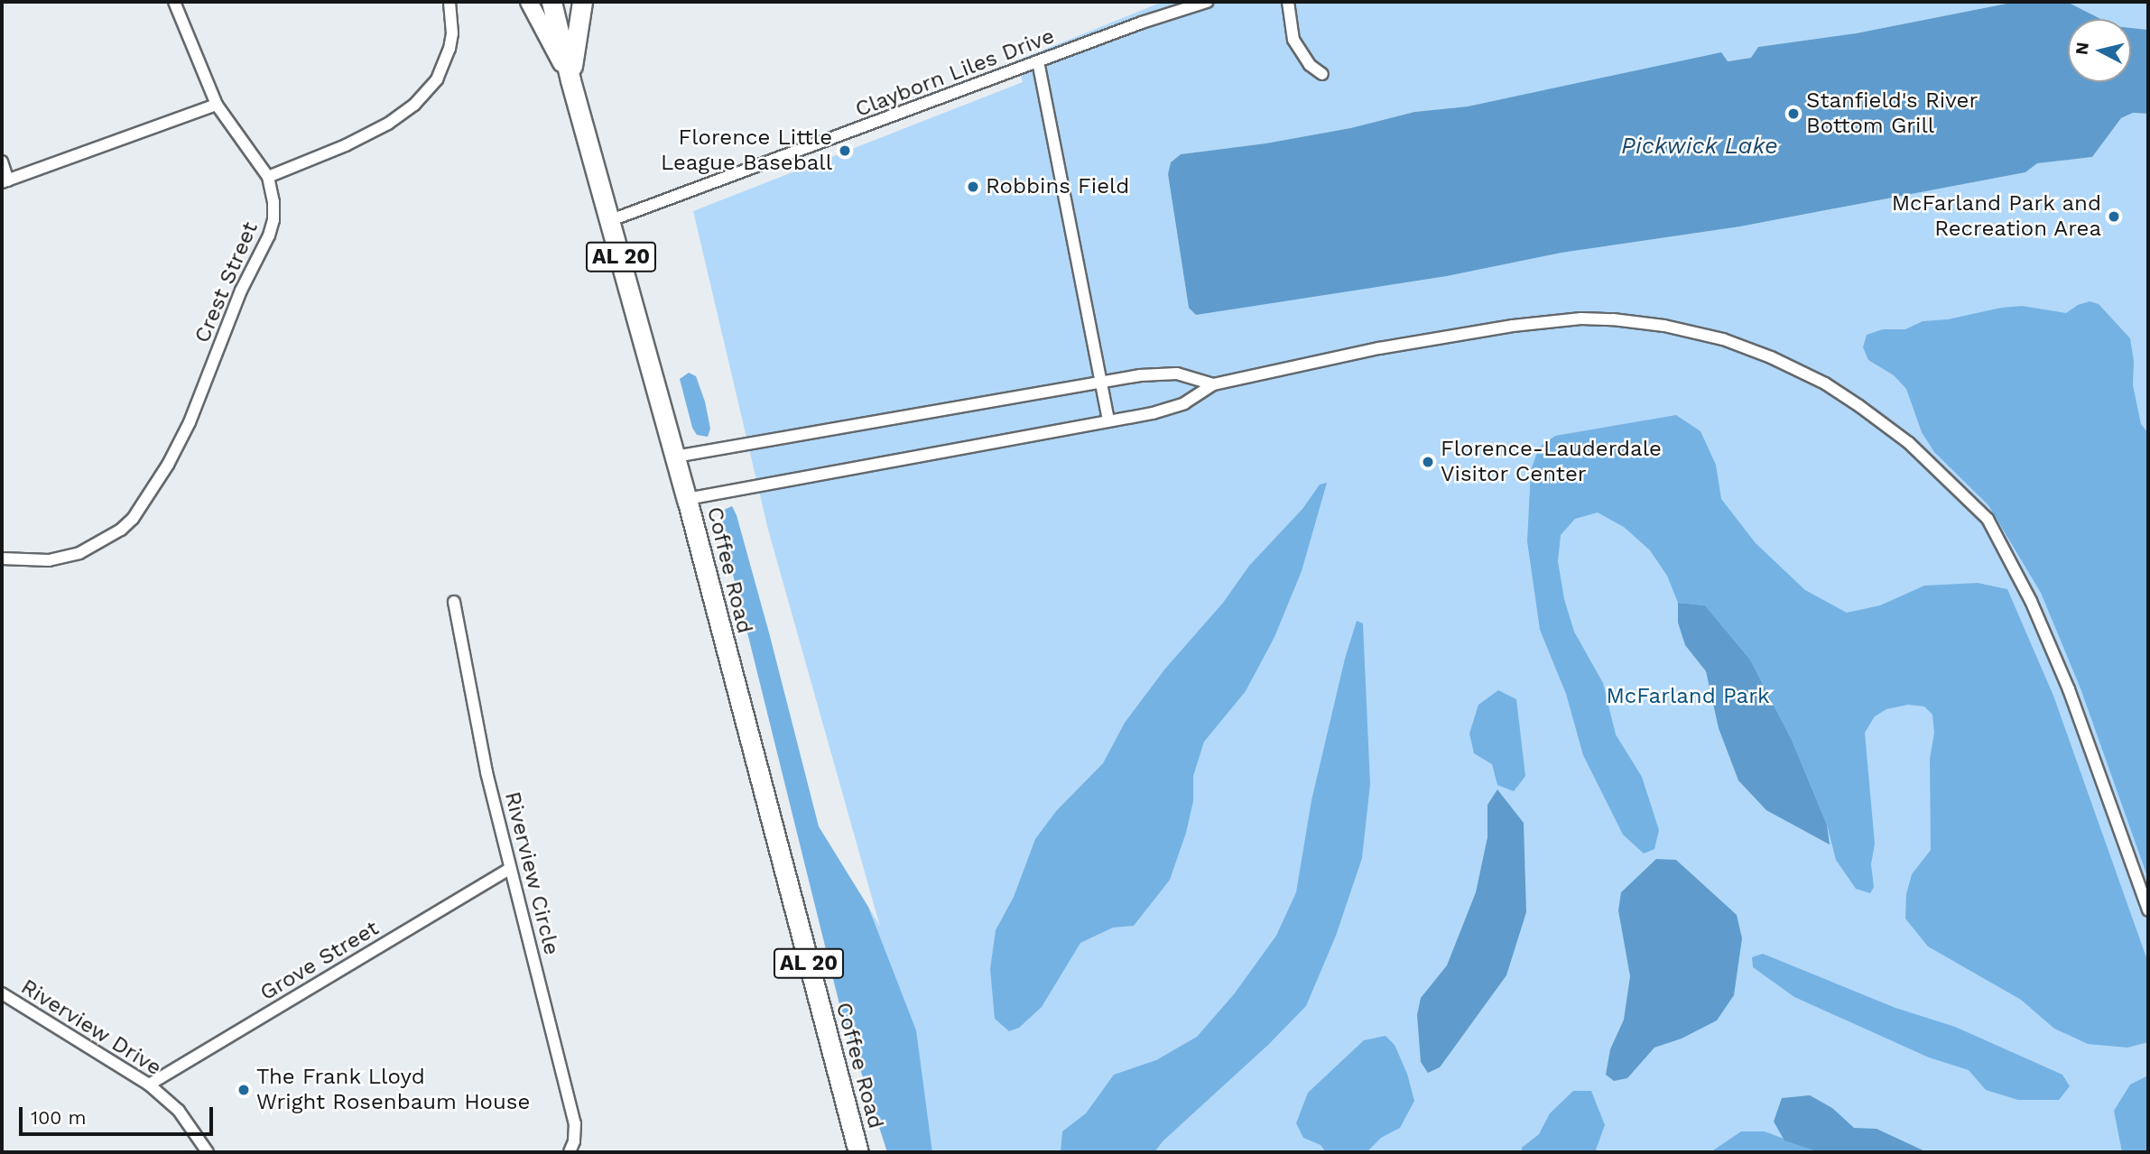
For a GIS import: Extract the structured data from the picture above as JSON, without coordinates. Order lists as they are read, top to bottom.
{
  "streets": {
    "main road": ["AL 20", "Coffee Road"],
    "street": [
      "Clayborn Liles Drive",
      "Crest Street",
      "Riverview Circle",
      "Grove Street",
      "Riverview Drive"
    ]
  },
  "crossings": [
    ["Clayborn Liles Drive", "Coffee Road"],
    ["Riverview Circle", "Grove Street"],
    ["Grove Street", "Riverview Drive"]
  ],
  "water": ["Pickwick Lake"],
  "parks": ["McFarland Park"],
  "places": [
    "Stanfield's River Bottom Grill",
    "Florence Little League Baseball",
    "Robbins Field",
    "McFarland Park and Recreation Area",
    "Florence-Lauderdale Visitor Center",
    "The Frank Lloyd Wright Rosenbaum House"
  ],
  "scale_bar": "100 m",
  "north": "left"
}
